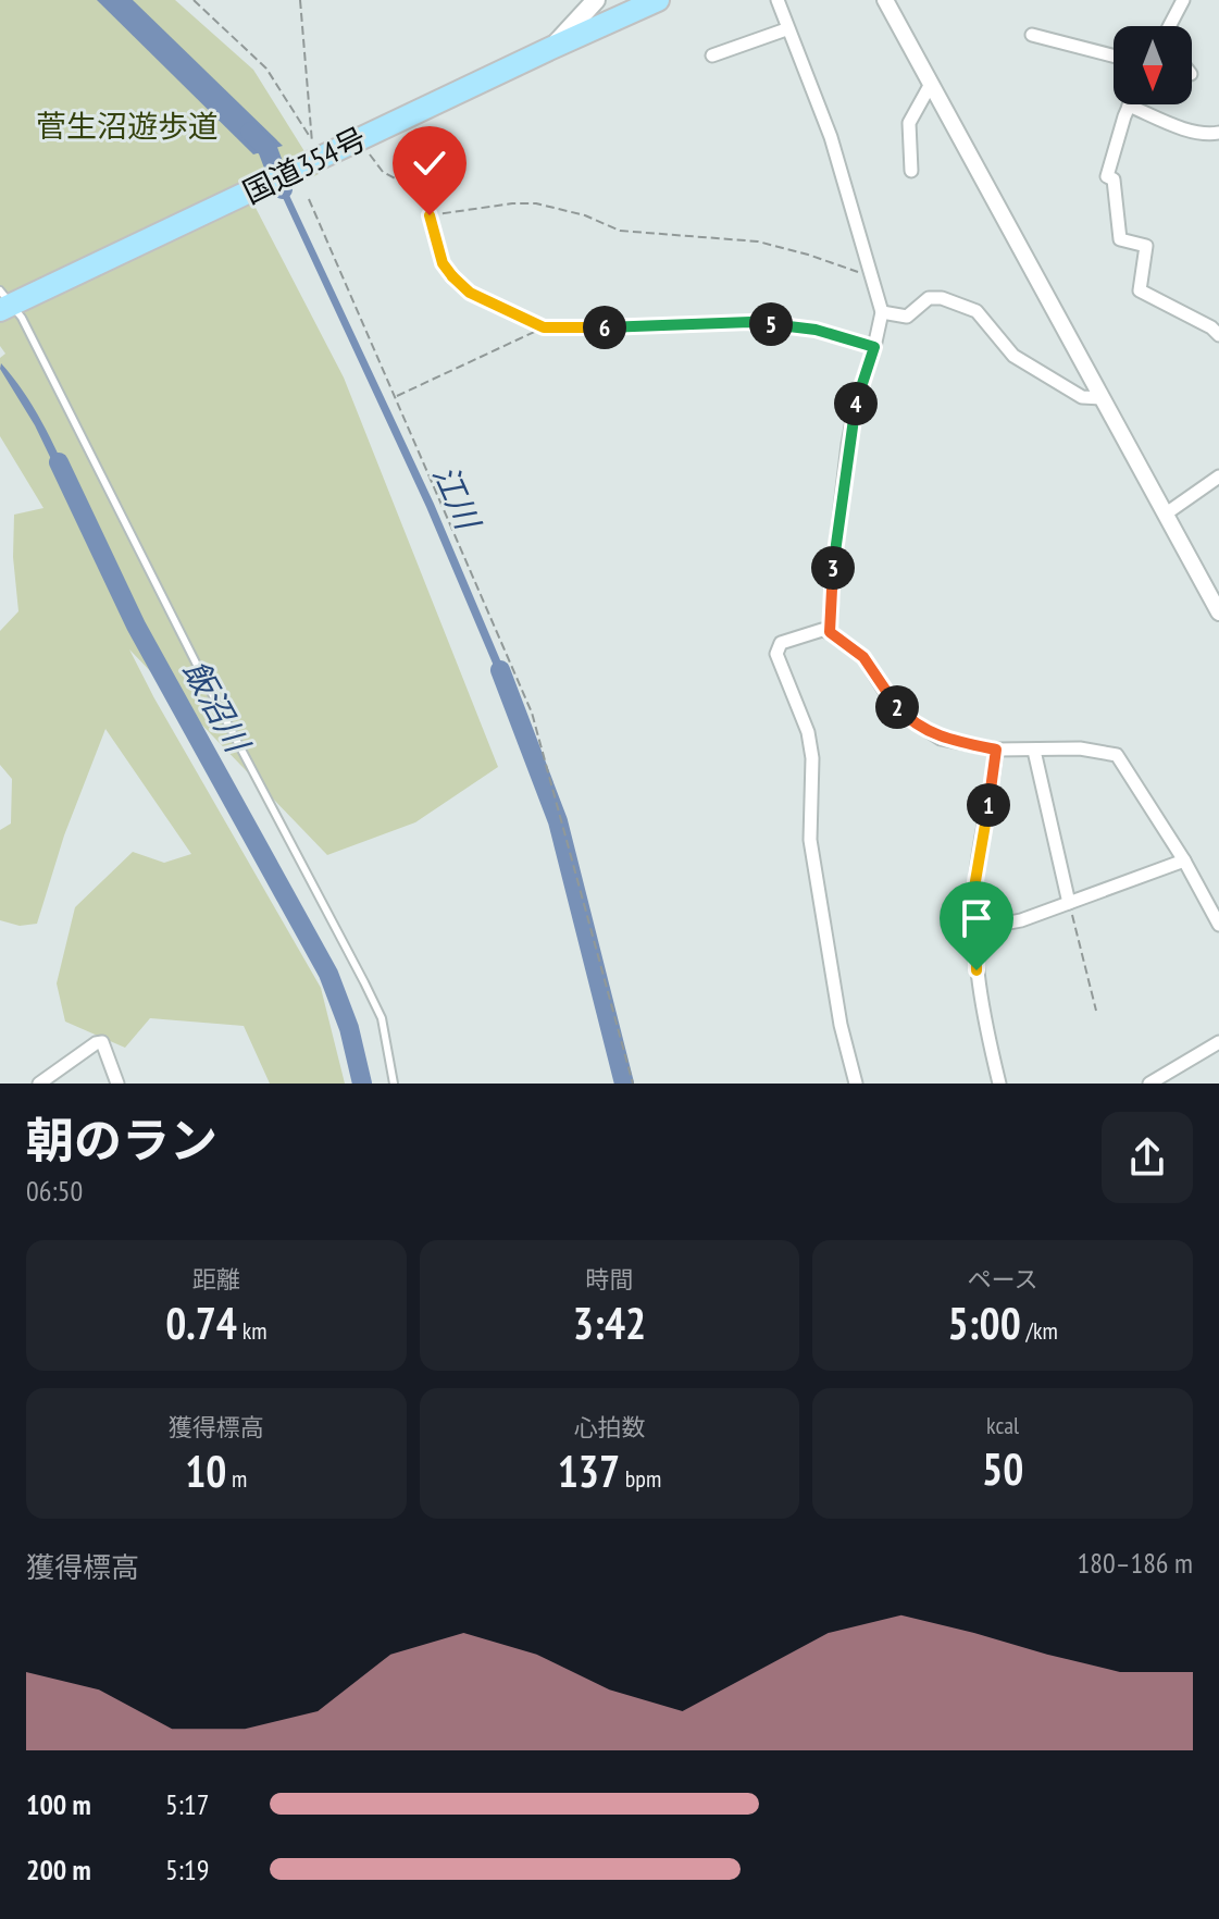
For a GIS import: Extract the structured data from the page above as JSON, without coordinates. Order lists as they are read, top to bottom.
{
  "streets": {
    "highway": ["国道354号"]
  },
  "water": ["江川", "飯沼川"],
  "parks": ["菅生沼遊歩道"],
  "north": "bottom",
  "page": {
    "pins": [
      "5",
      "6",
      "4",
      "3",
      "2",
      "1"
    ],
    "heading": ["朝のラン", "06:50"],
    "stats": [
      ["距離", "0.74 km"],
      ["時間", "3:42"],
      ["ペース", "5:00 /km"],
      ["獲得標高", "10 m"],
      ["心拍数", "137 bpm"],
      ["kcal", "50"]
    ],
    "chart": ["獲得標高", "180–186 m"],
    "list": [
      {
        "name": "100 m",
        "note": "5:17"
      },
      {
        "name": "200 m",
        "note": "5:19"
      }
    ]
  }
}
